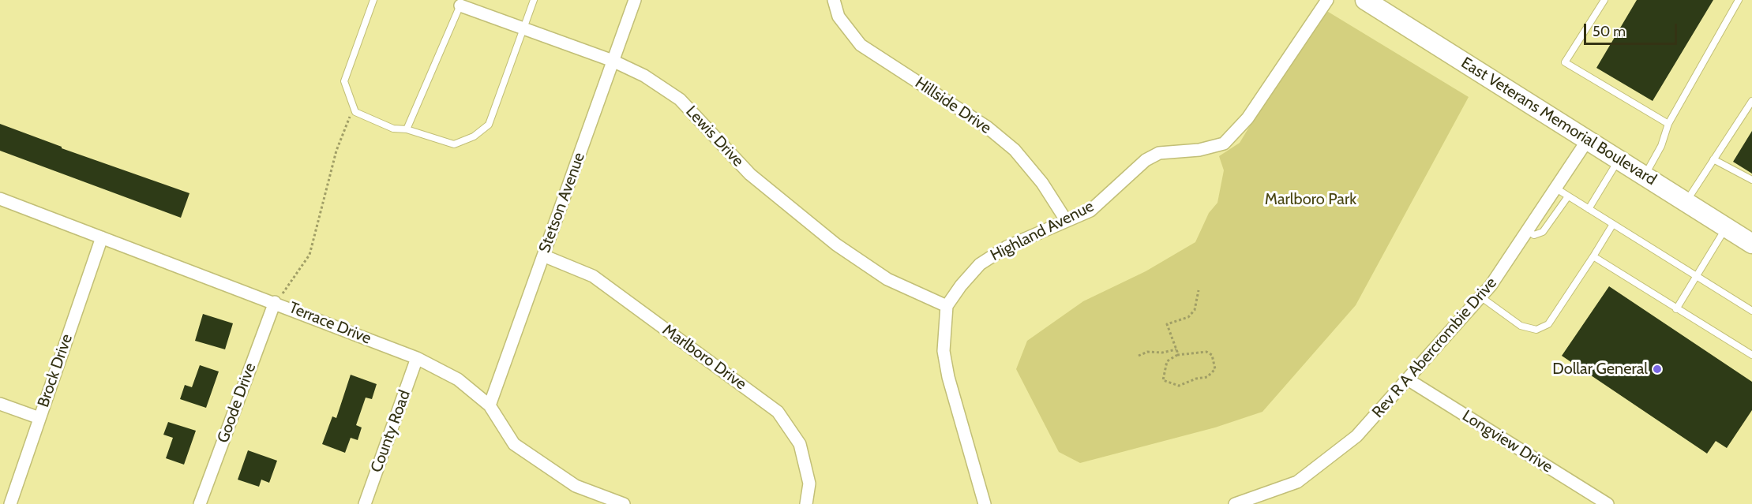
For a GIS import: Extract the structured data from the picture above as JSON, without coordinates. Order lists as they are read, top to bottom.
{
  "streets": {
    "main road": ["East Veterans Memorial Boulevard"],
    "street": [
      "Hillside Drive",
      "Lewis Drive",
      "Stetson Avenue",
      "Highland Avenue",
      "Terrace Drive",
      "Rev R A Abercrombie Drive",
      "Marlboro Drive",
      "Brock Drive",
      "Goode Drive",
      "County Road",
      "Longview Drive"
    ]
  },
  "crossings": [
    ["Hillside Drive", "Highland Avenue"],
    ["East Veterans Memorial Boulevard", "Rev R A Abercrombie Drive"],
    ["Lewis Drive", "Stetson Avenue"],
    ["Lewis Drive", "Highland Avenue"],
    ["Stetson Avenue", "Terrace Drive"],
    ["Stetson Avenue", "Marlboro Drive"],
    ["Terrace Drive", "Brock Drive"],
    ["Terrace Drive", "Goode Drive"],
    ["Terrace Drive", "County Road"],
    ["Rev R A Abercrombie Drive", "Longview Drive"]
  ],
  "parks": ["Marlboro Park"],
  "places": ["Dollar General"],
  "scale_bar": "50 m"
}
